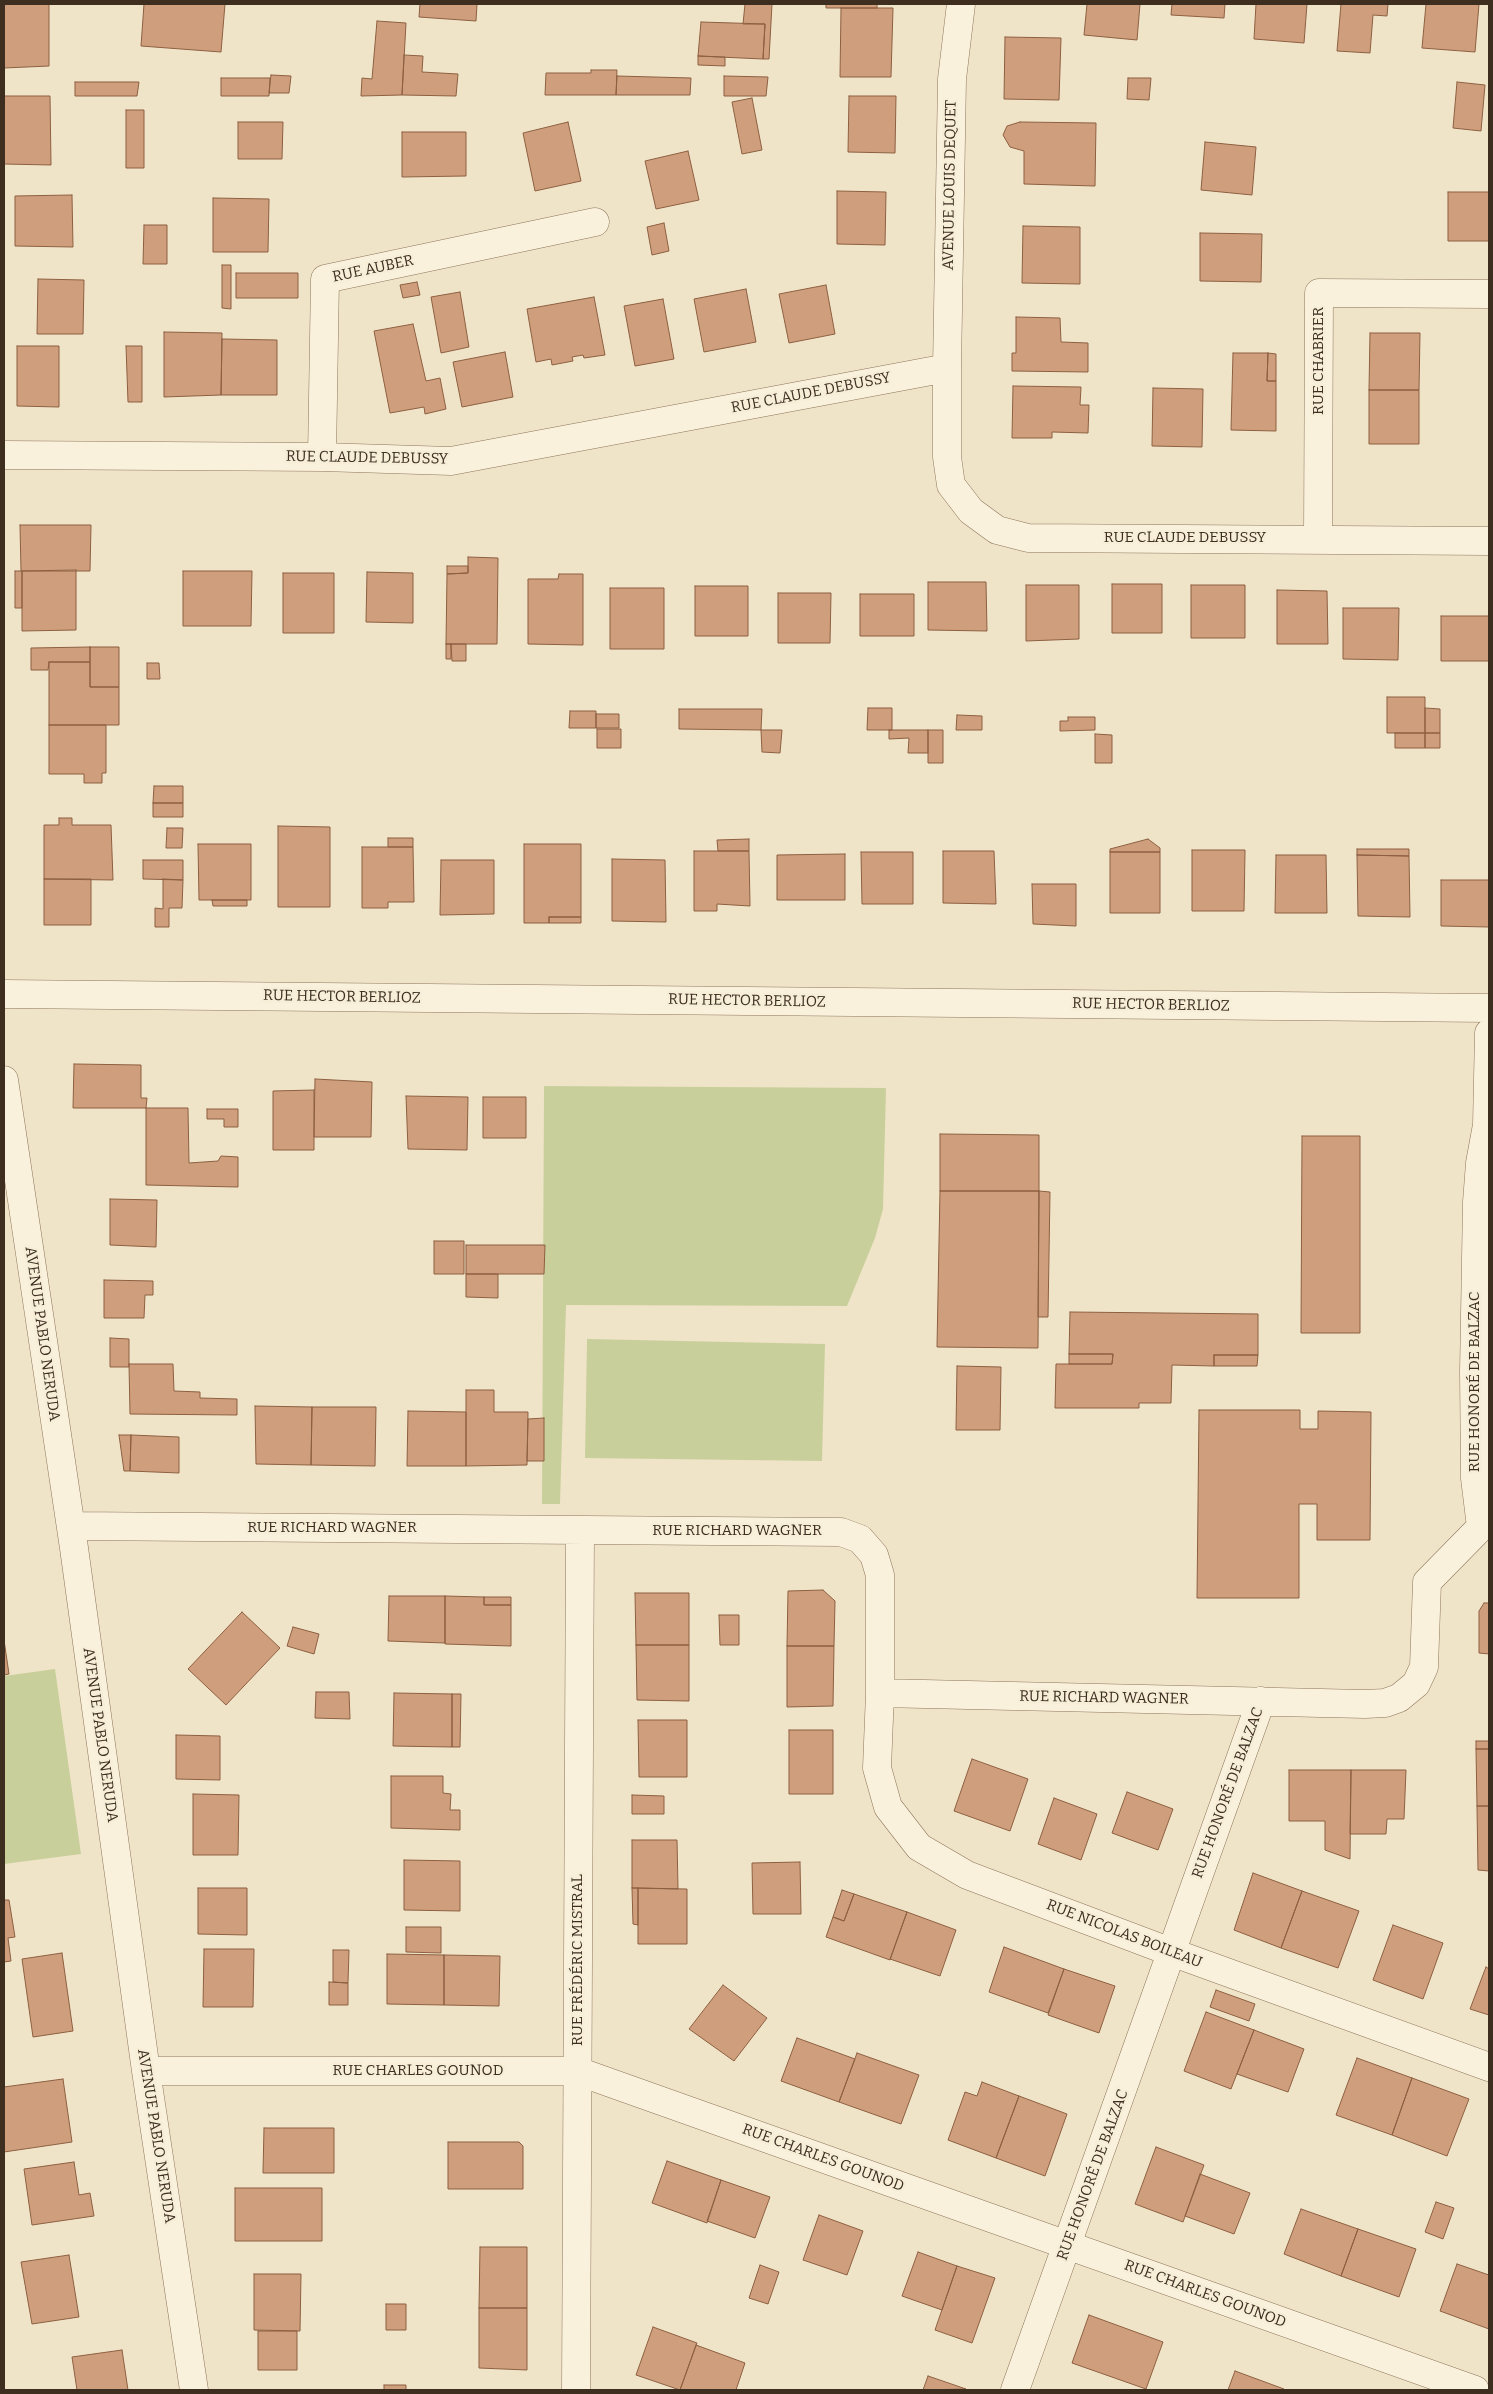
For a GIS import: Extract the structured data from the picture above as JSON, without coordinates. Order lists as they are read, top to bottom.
{
  "streets": {
    "street": [
      "AVENUE LOUIS DEQUET",
      "RUE AUBER",
      "RUE CHABRIER",
      "RUE CLAUDE DEBUSSY",
      "RUE HECTOR BERLIOZ",
      "AVENUE PABLO NERUDA",
      "RUE HONORÉ DE BALZAC",
      "RUE RICHARD WAGNER",
      "RUE NICOLAS BOILEAU",
      "RUE FRÉDÉRIC MISTRAL",
      "RUE CHARLES GOUNOD"
    ]
  },
  "crossings": [
    ["AVENUE LOUIS DEQUET", "RUE CLAUDE DEBUSSY"],
    ["RUE AUBER", "RUE CLAUDE DEBUSSY"],
    ["RUE CHABRIER", "RUE CLAUDE DEBUSSY"],
    ["AVENUE PABLO NERUDA", "RUE RICHARD WAGNER"],
    ["AVENUE PABLO NERUDA", "RUE CHARLES GOUNOD"],
    ["RUE HONORÉ DE BALZAC", "RUE RICHARD WAGNER"],
    ["RUE HONORÉ DE BALZAC", "RUE NICOLAS BOILEAU"],
    ["RUE HONORÉ DE BALZAC", "RUE CHARLES GOUNOD"],
    ["RUE RICHARD WAGNER", "RUE NICOLAS BOILEAU"],
    ["RUE RICHARD WAGNER", "RUE FRÉDÉRIC MISTRAL"],
    ["RUE FRÉDÉRIC MISTRAL", "RUE CHARLES GOUNOD"]
  ]
}
